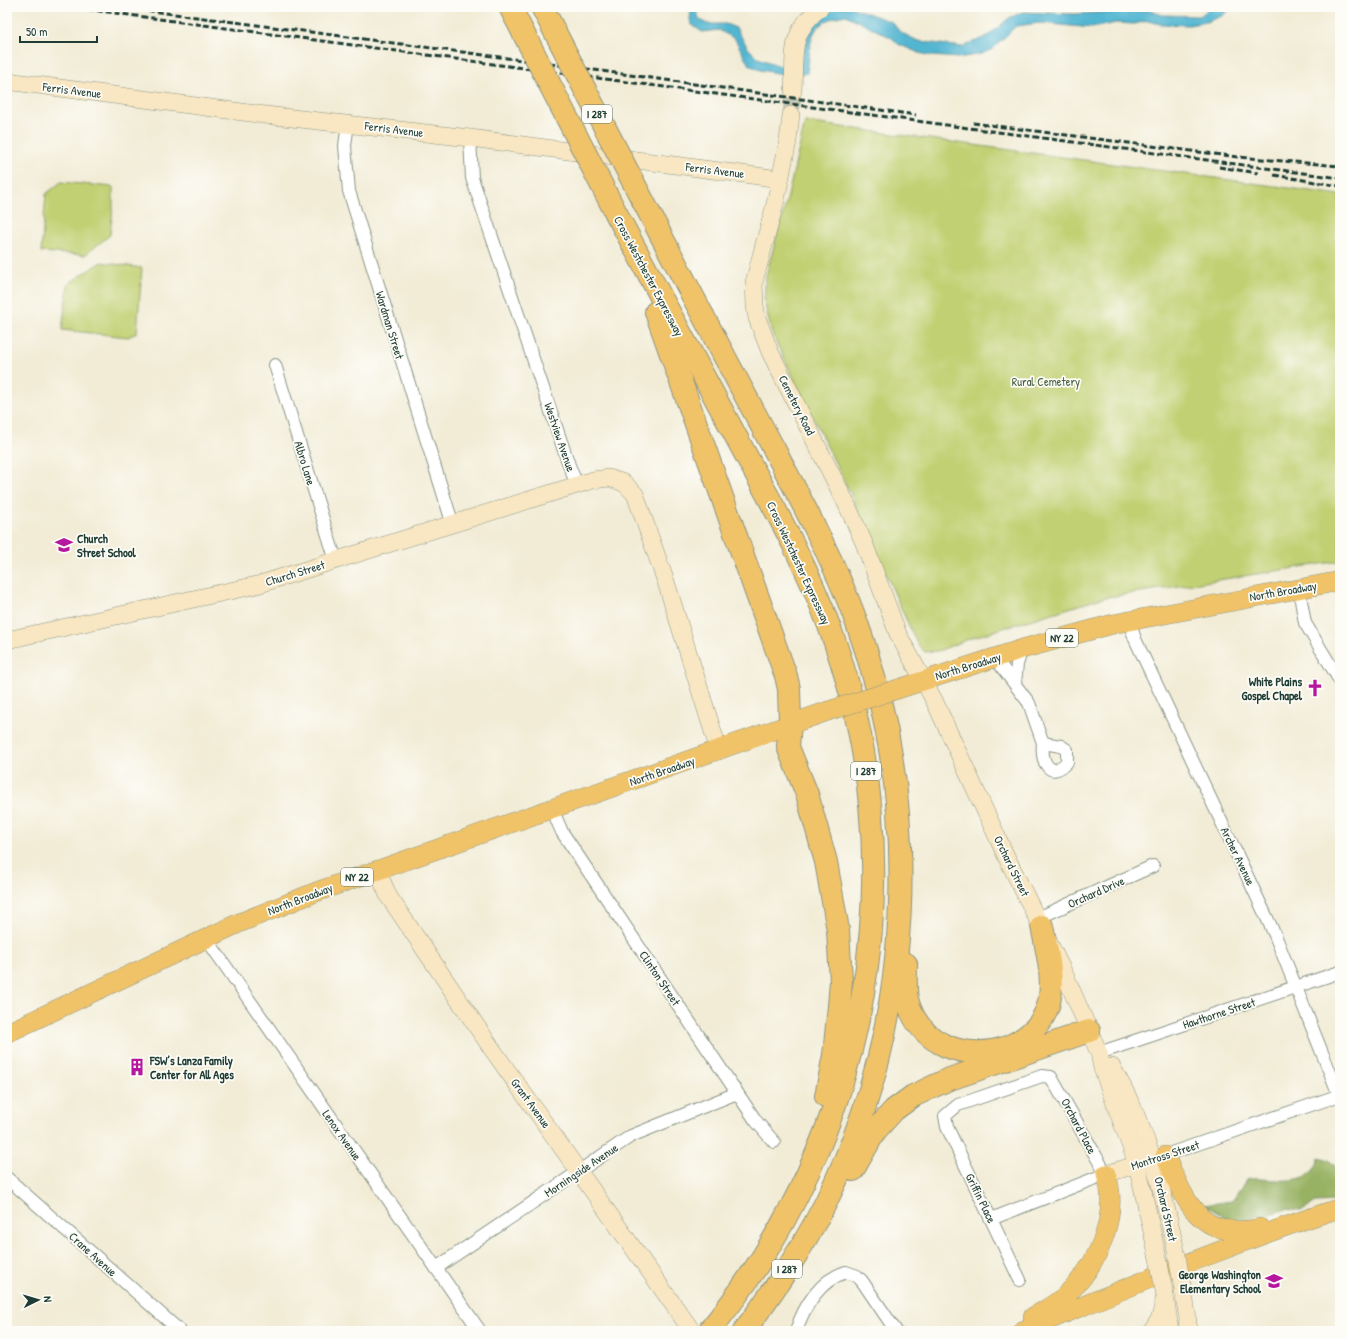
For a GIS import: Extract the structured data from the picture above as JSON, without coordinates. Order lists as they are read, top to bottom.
{
  "streets": {
    "highway": ["I 287", "Cross Westchester Expressway"],
    "main road": ["North Broadway", "NY 22"],
    "street": [
      "Ferris Avenue",
      "Wardman Street",
      "Cemetery Road",
      "Westview Avenue",
      "Albro Lane",
      "Church Street",
      "Archer Avenue",
      "Orchard Street",
      "Orchard Drive",
      "Clinton Street",
      "Hawthorne Street",
      "Grant Avenue",
      "Orchard Place",
      "Lenox Avenue",
      "Montross Street",
      "Morningside Avenue",
      "Griffin Place",
      "Crane Avenue"
    ]
  },
  "crossings": [
    ["Ferris Avenue", "Wardman Street"],
    ["Ferris Avenue", "Cemetery Road"],
    ["Ferris Avenue", "Westview Avenue"],
    ["Wardman Street", "Church Street"],
    ["Cemetery Road", "North Broadway"],
    ["Cemetery Road", "Orchard Street"],
    ["Westview Avenue", "Church Street"],
    ["Westview Avenue", "North Broadway"],
    ["Albro Lane", "Church Street"],
    ["North Broadway", "Archer Avenue"],
    ["North Broadway", "Orchard Street"],
    ["North Broadway", "Clinton Street"],
    ["North Broadway", "Grant Avenue"],
    ["North Broadway", "Lenox Avenue"],
    ["Archer Avenue", "Hawthorne Street"],
    ["Archer Avenue", "Montross Street"],
    ["Orchard Street", "Orchard Drive"],
    ["Orchard Street", "Hawthorne Street"],
    ["Orchard Street", "Montross Street"],
    ["Clinton Street", "Morningside Avenue"],
    ["Grant Avenue", "Morningside Avenue"],
    ["Orchard Place", "Montross Street"],
    ["Orchard Place", "Griffin Place"],
    ["Lenox Avenue", "Morningside Avenue"],
    ["Montross Street", "Griffin Place"]
  ],
  "parks": ["Rural Cemetery"],
  "places": {
    "school or university": ["Church Street School", "George Washington Elementary School"],
    "church": ["White Plains Gospel Chapel"],
    "building": ["FSW’s Lanza Family Center for All Ages"]
  },
  "scale_bar": "50 m",
  "north": "right"
}
